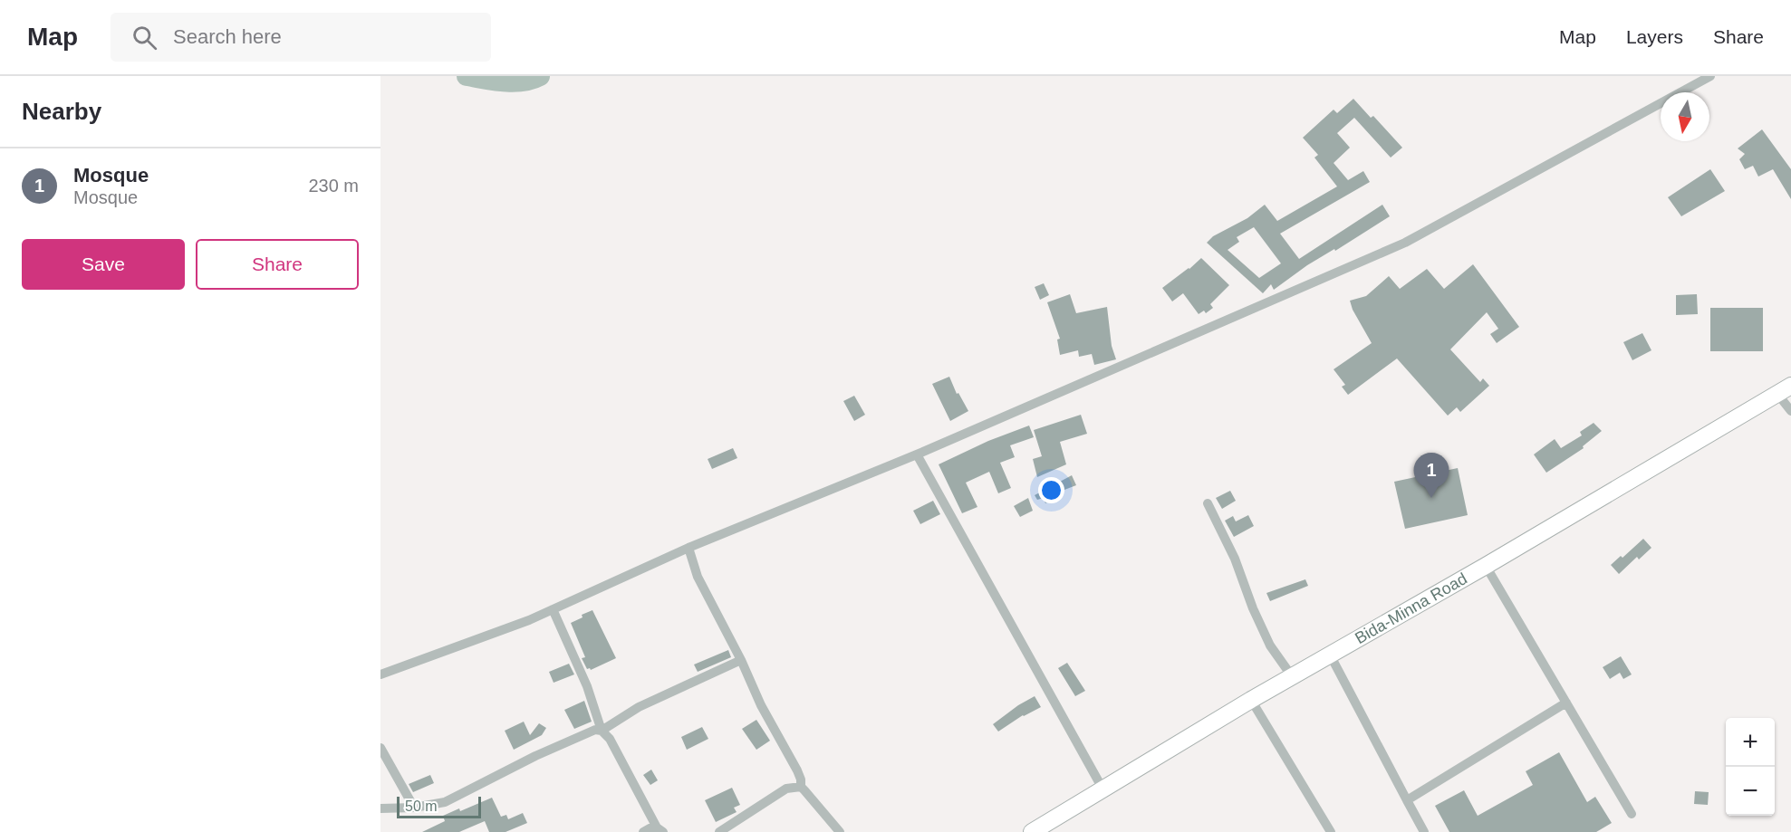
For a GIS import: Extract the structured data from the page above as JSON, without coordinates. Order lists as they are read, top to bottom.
{
  "streets": {
    "main road": ["Bida-Minna Road"]
  },
  "scale_bar": "50 m",
  "north": "bottom",
  "page": {
    "header": "Map",
    "search": "Search here",
    "nav": ["Map", "Layers", "Share"],
    "heading": "Nearby",
    "list": [
      {
        "mark": "1",
        "name": "Mosque",
        "note": "Mosque",
        "value": "230 m"
      }
    ],
    "buttons": ["Save", "Share"],
    "pins": "1",
    "map_buttons": ["+", "−"],
    "scale": "50 m"
  }
}
